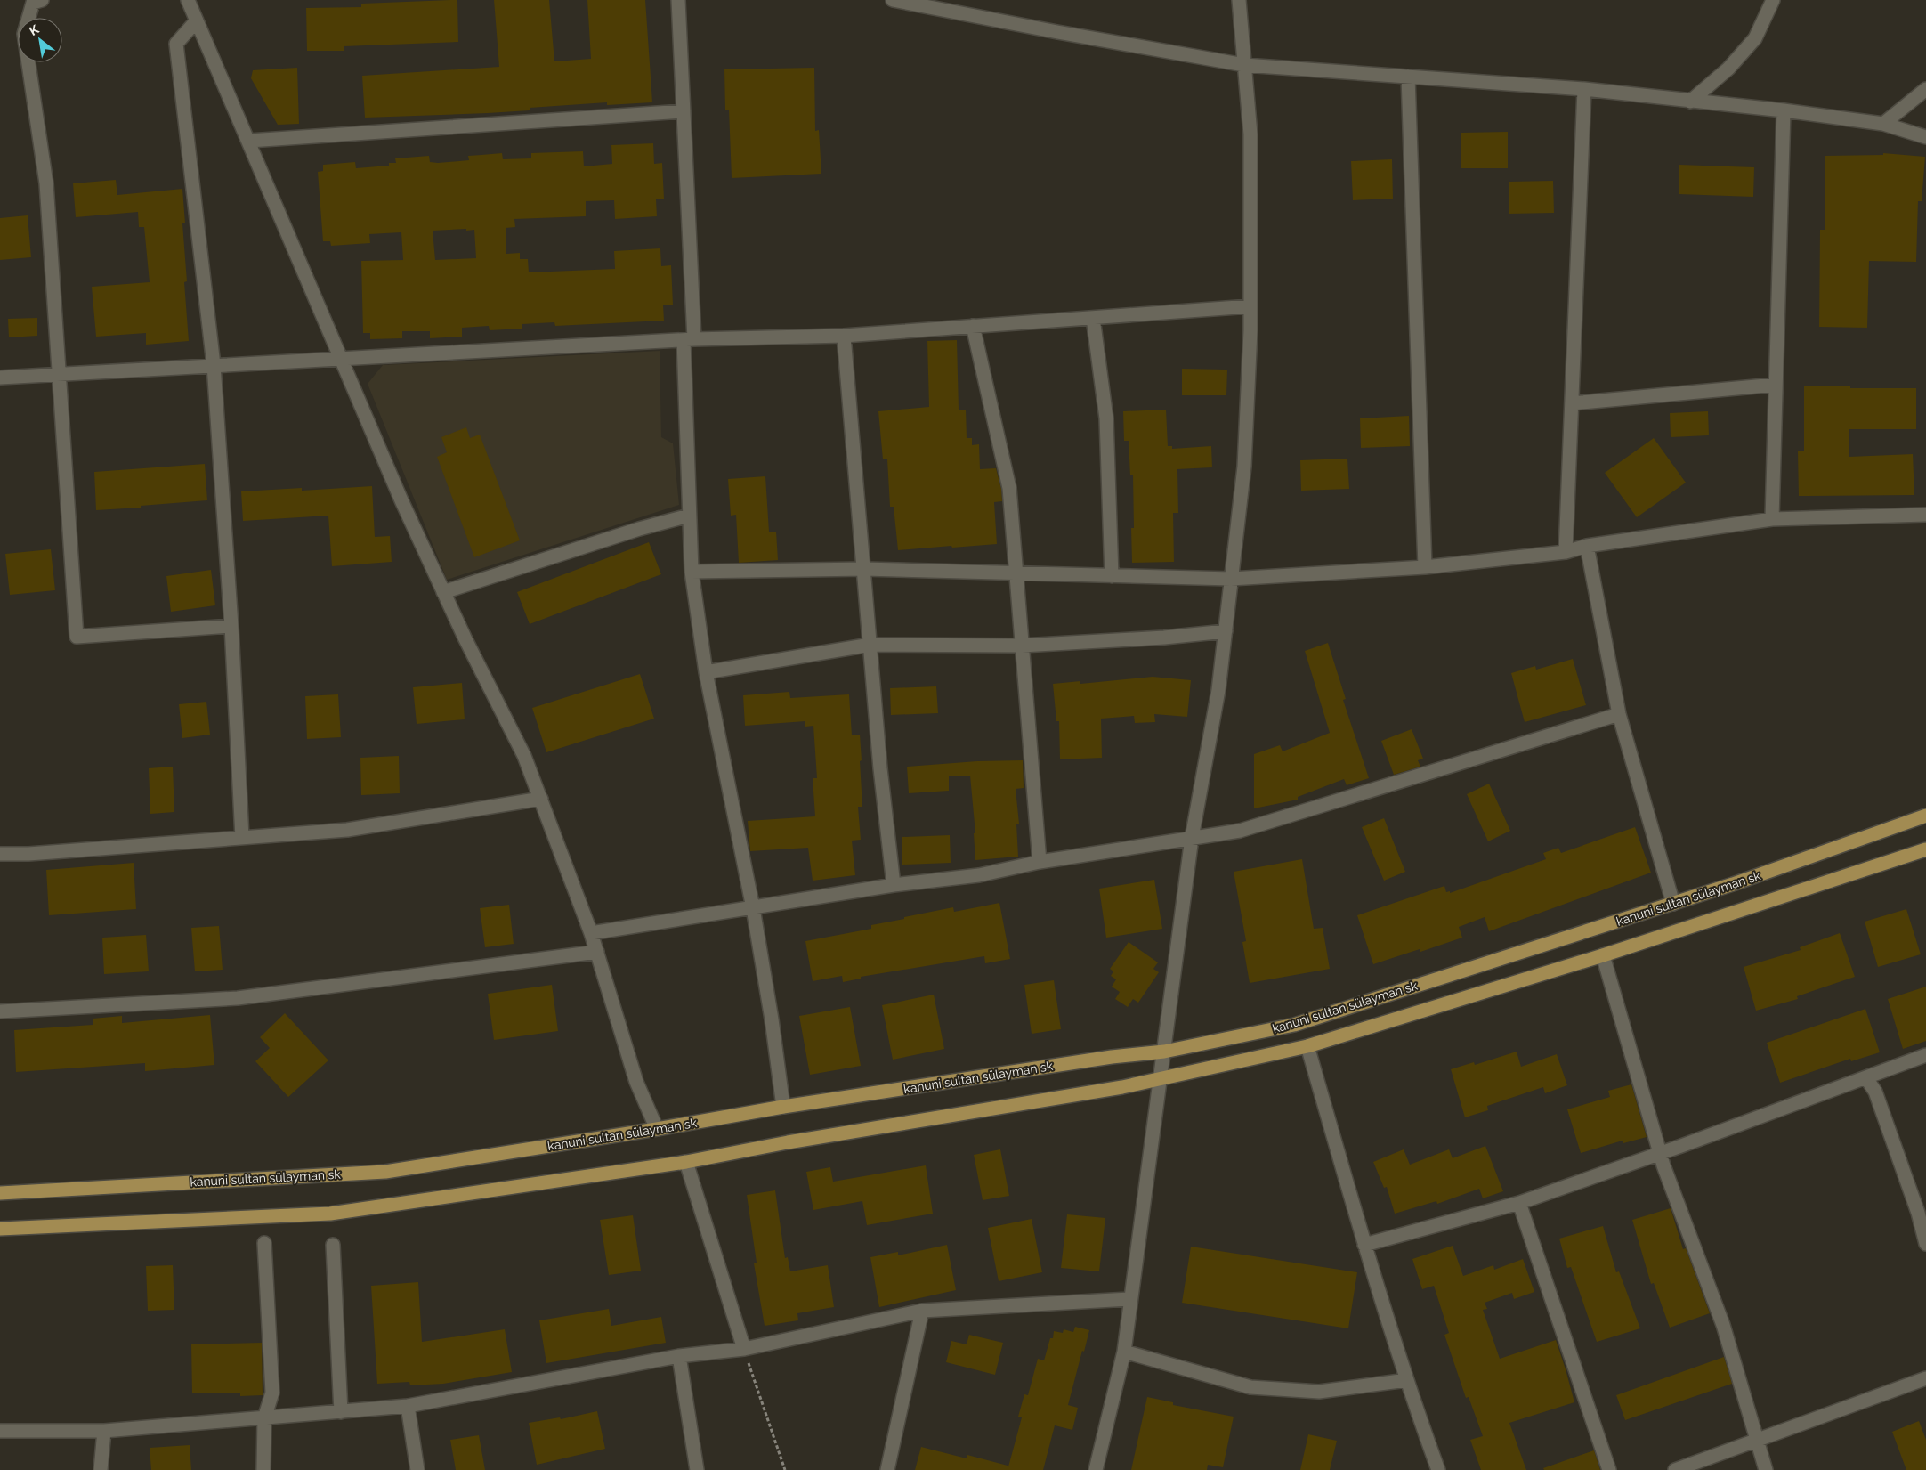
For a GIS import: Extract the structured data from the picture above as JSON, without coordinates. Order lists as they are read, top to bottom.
{
  "streets": {
    "main road": ["kanuni sultan sülayman sk"]
  },
  "north": "top left"
}
